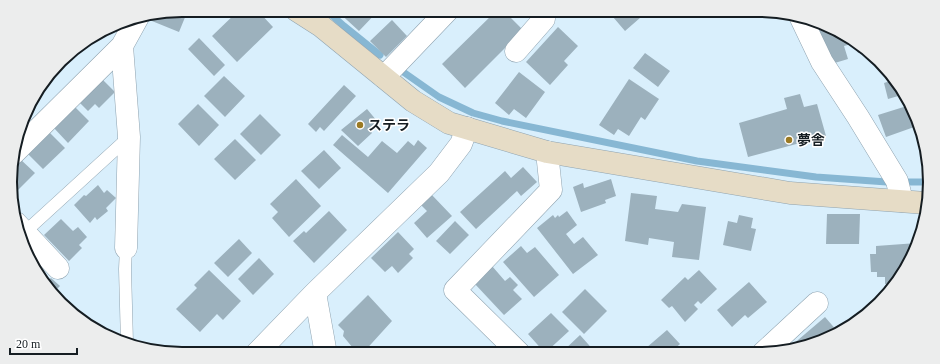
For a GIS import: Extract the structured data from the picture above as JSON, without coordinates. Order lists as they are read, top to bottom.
{
  "places": ["ステラ", "夢舎"],
  "scale_bar": "20 m"
}
